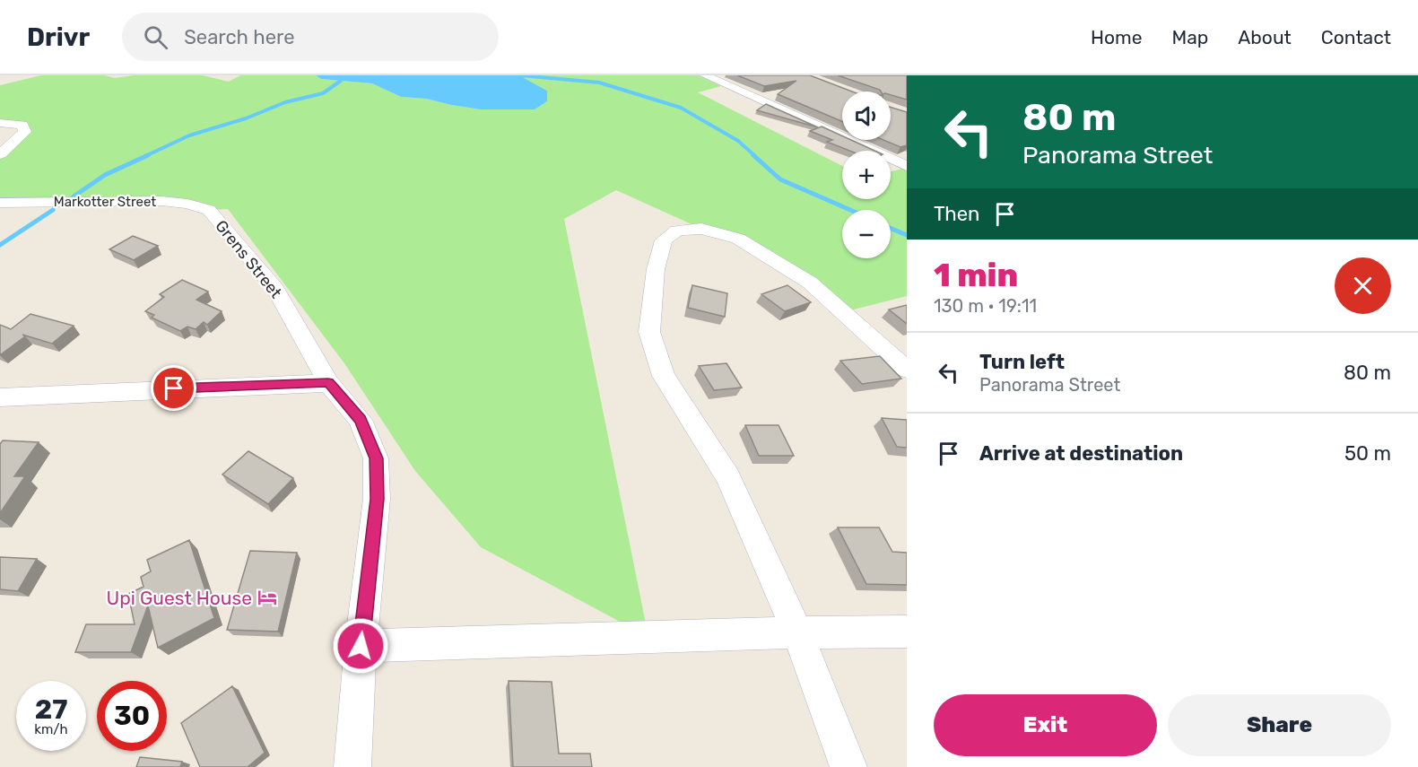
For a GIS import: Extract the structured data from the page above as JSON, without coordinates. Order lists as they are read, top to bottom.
{
  "streets": {
    "street": ["Markotter Street", "Grens Street"]
  },
  "crossings": [
    ["Markotter Street", "Grens Street"]
  ],
  "places": {
    "hotel": ["Upi Guest House"]
  },
  "page": {
    "header": "Drivr",
    "search": "Search here",
    "nav": [
      "Home",
      "Map",
      "About",
      "Contact"
    ],
    "turn": ["80 m", "Panorama Street"],
    "map_buttons": ["+", "−"],
    "then": "Then",
    "heading": ["1 min", "130 m · 19:11"],
    "list": [
      {
        "name": "Turn left",
        "note": "Panorama Street",
        "value": "80 m"
      },
      {
        "name": "Arrive at destination",
        "value": "50 m"
      }
    ],
    "speed": "27 km/h",
    "limit": "30",
    "buttons": ["Exit", "Share"]
  }
}
